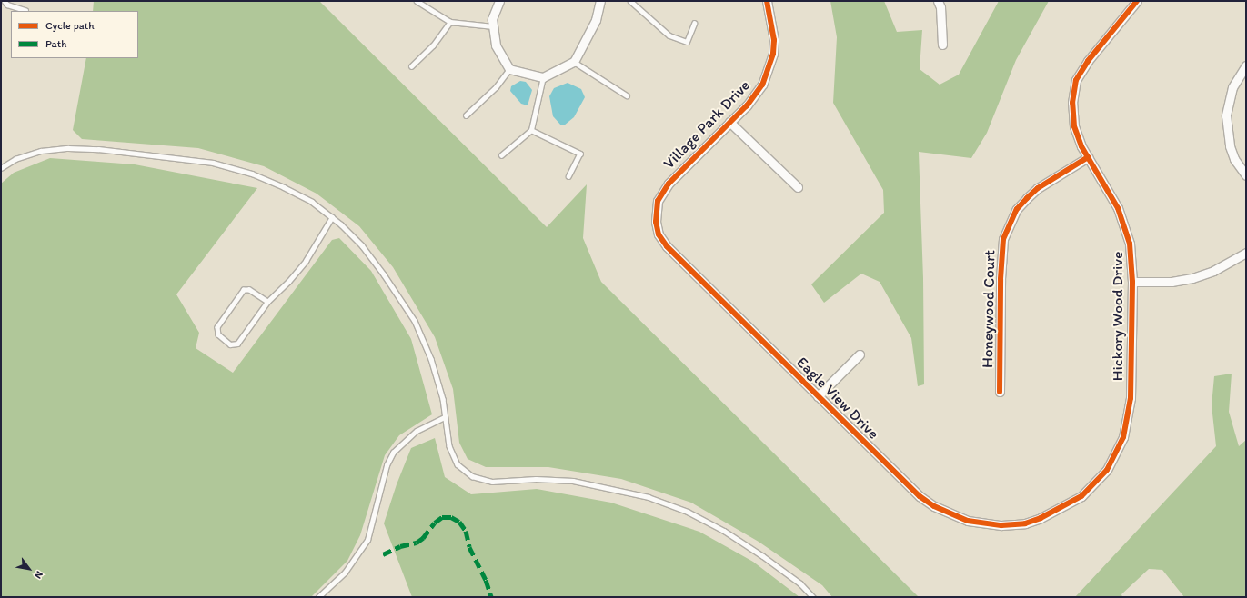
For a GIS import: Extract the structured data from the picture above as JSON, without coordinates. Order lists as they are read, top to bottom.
{
  "streets": {
    "street": [
      "Village Park Drive",
      "Honeywood Court",
      "Hickory Wood Drive",
      "Eagle View Drive"
    ]
  },
  "crossings": [
    ["Village Park Drive", "Eagle View Drive"],
    ["Honeywood Court", "Hickory Wood Drive"],
    ["Hickory Wood Drive", "Eagle View Drive"]
  ],
  "legend": ["Cycle path", "Path"],
  "north": "bottom right"
}
